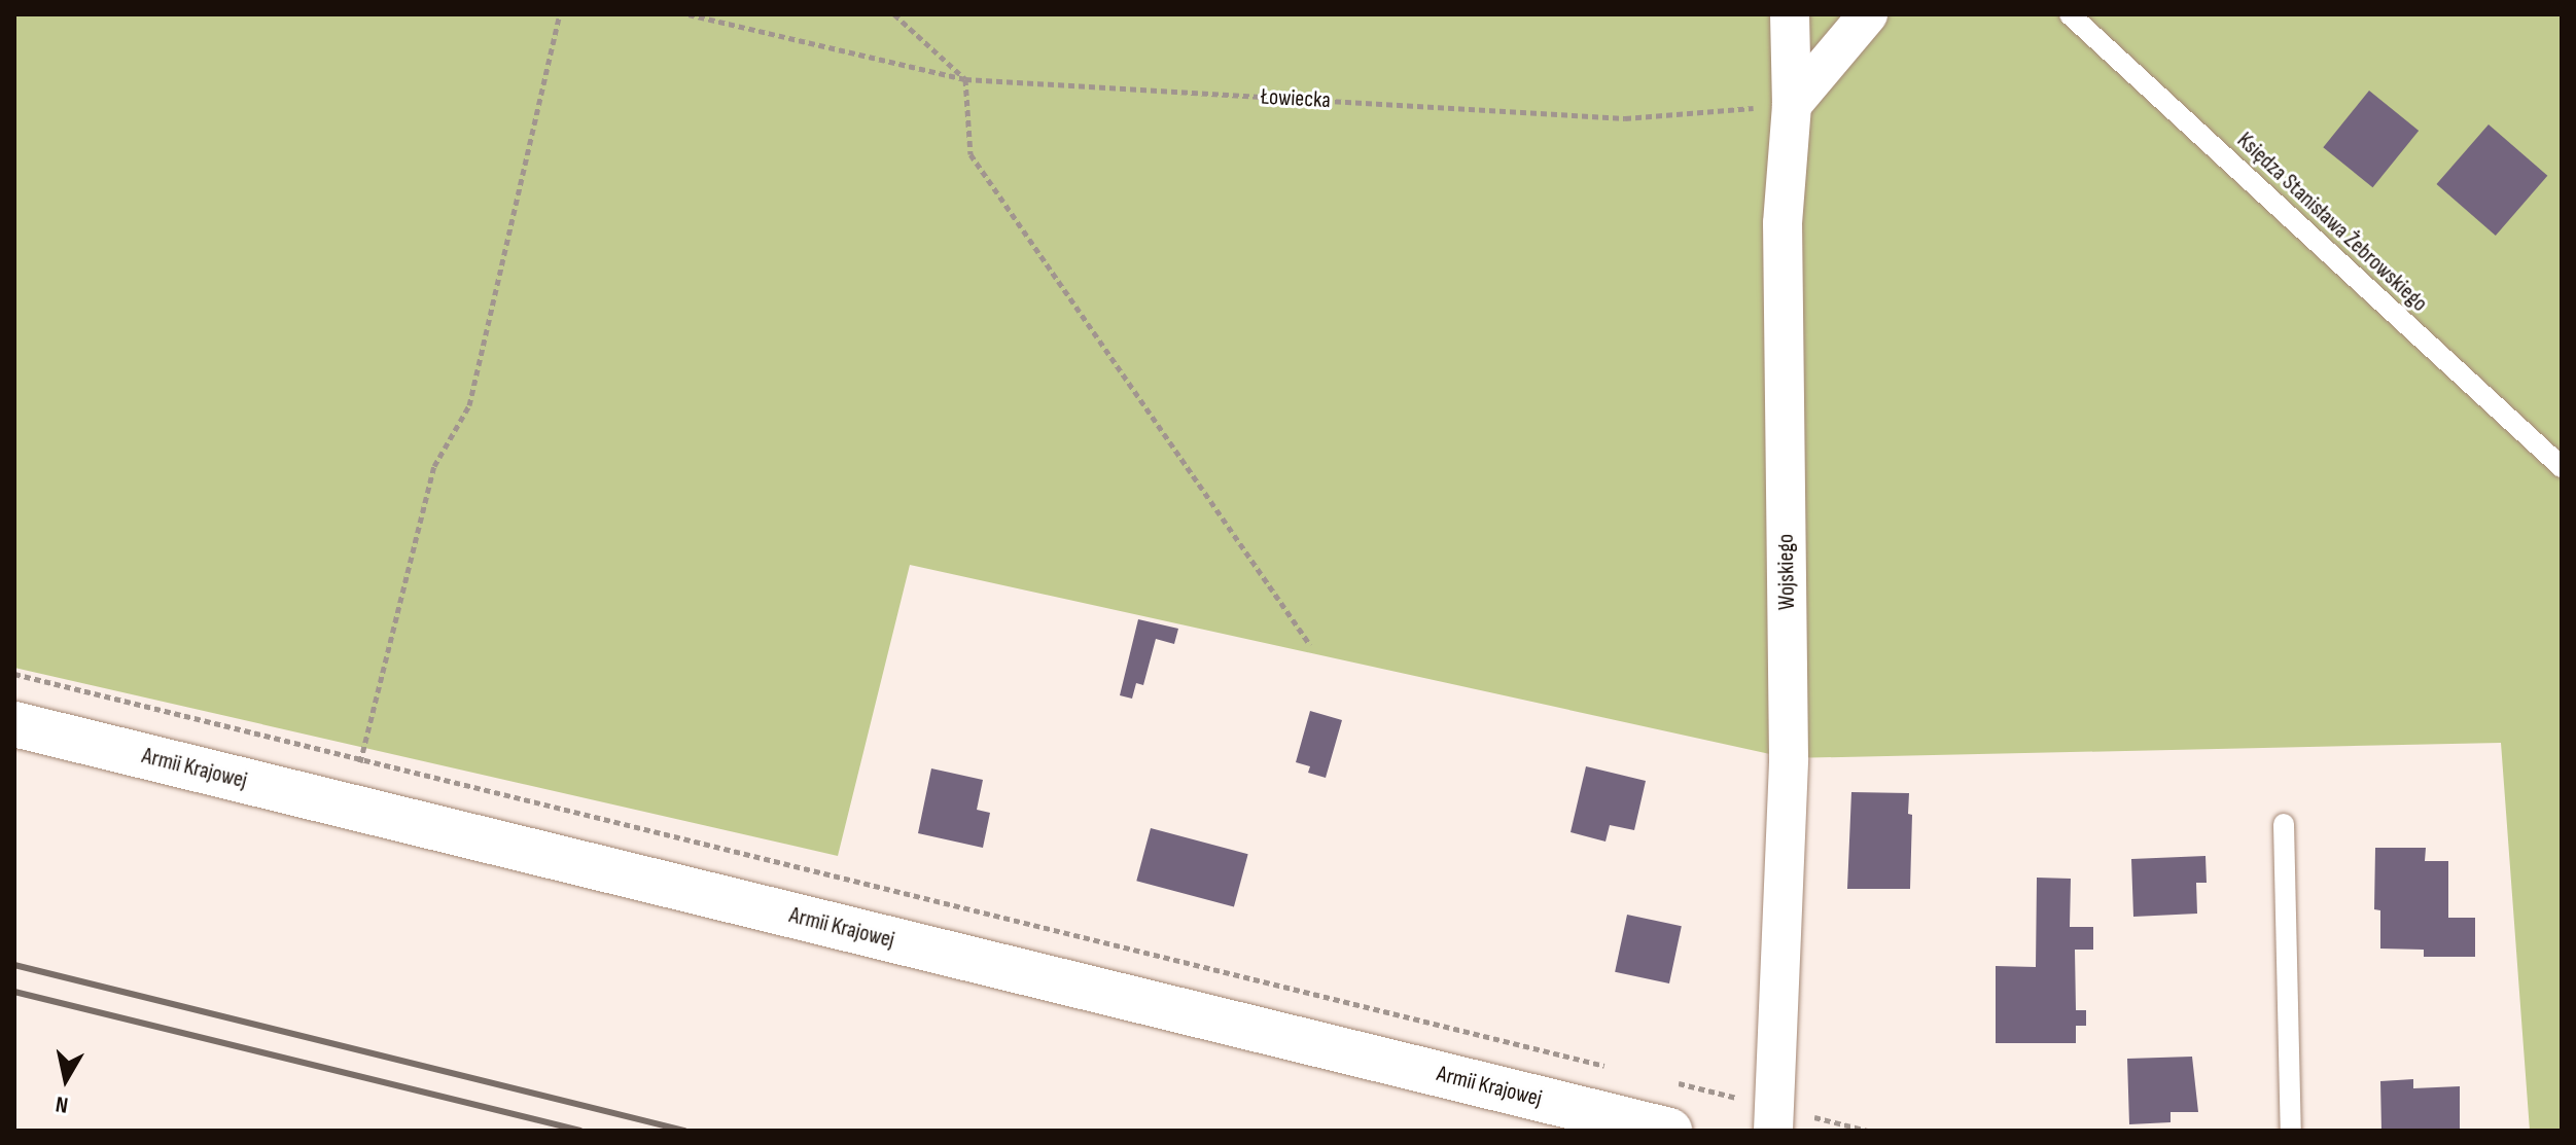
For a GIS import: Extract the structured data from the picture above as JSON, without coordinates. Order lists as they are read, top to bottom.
{
  "streets": {
    "main road": ["Armii Krajowej"],
    "street": ["Wojskiego"],
    "lane": ["Księdza Stanisława Żebrowskiego"],
    "path": ["Łowiecka"]
  },
  "crossings": [
    ["Łowiecka", "Wojskiego"]
  ],
  "north": "bottom"
}
